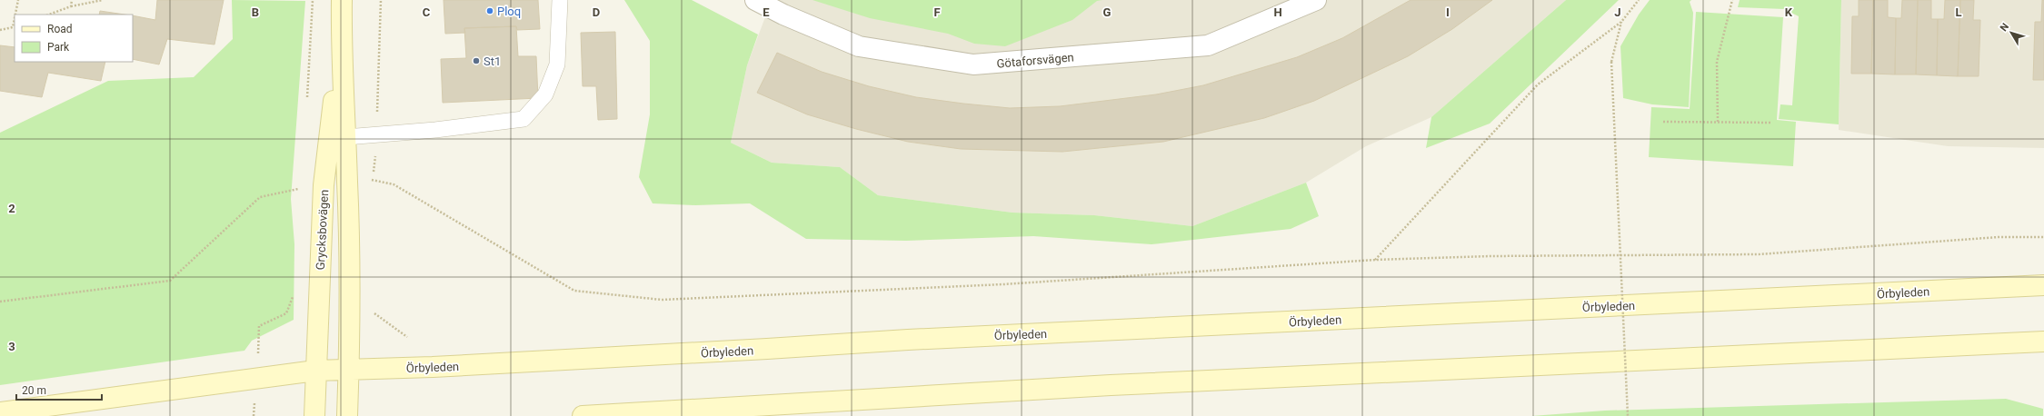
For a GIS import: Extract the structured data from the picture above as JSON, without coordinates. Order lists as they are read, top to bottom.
{
  "streets": {
    "main road": ["Grycksbovägen", "Örbyleden"],
    "street": ["Götaforsvägen"]
  },
  "crossings": [
    ["Grycksbovägen", "Örbyleden"]
  ],
  "places": ["Ploq", "St1"],
  "legend": ["Road", "Park"],
  "scale_bar": "20 m",
  "north": "top left",
  "grid": {
    "columns": [
      "B",
      "C",
      "D",
      "E",
      "F",
      "G",
      "H",
      "I",
      "J",
      "K",
      "L"
    ],
    "rows": ["2", "3"]
  }
}
